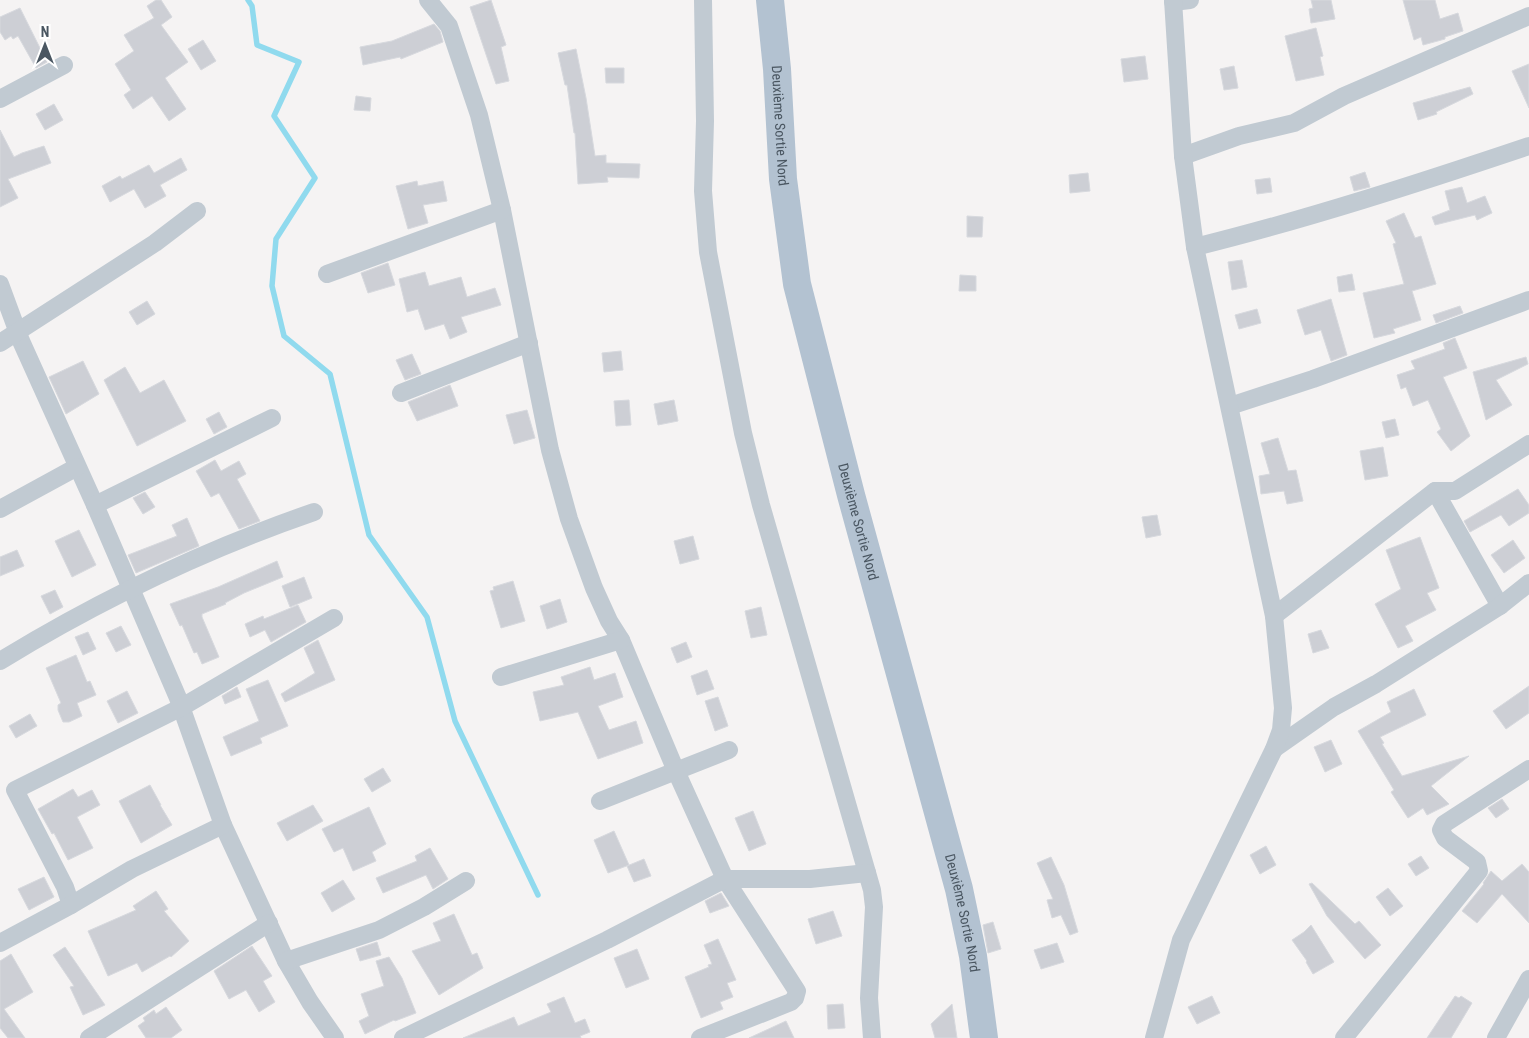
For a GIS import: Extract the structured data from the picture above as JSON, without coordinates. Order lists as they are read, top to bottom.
{
  "streets": {
    "main road": ["Deuxième Sortie Nord"]
  },
  "north": "top"
}
